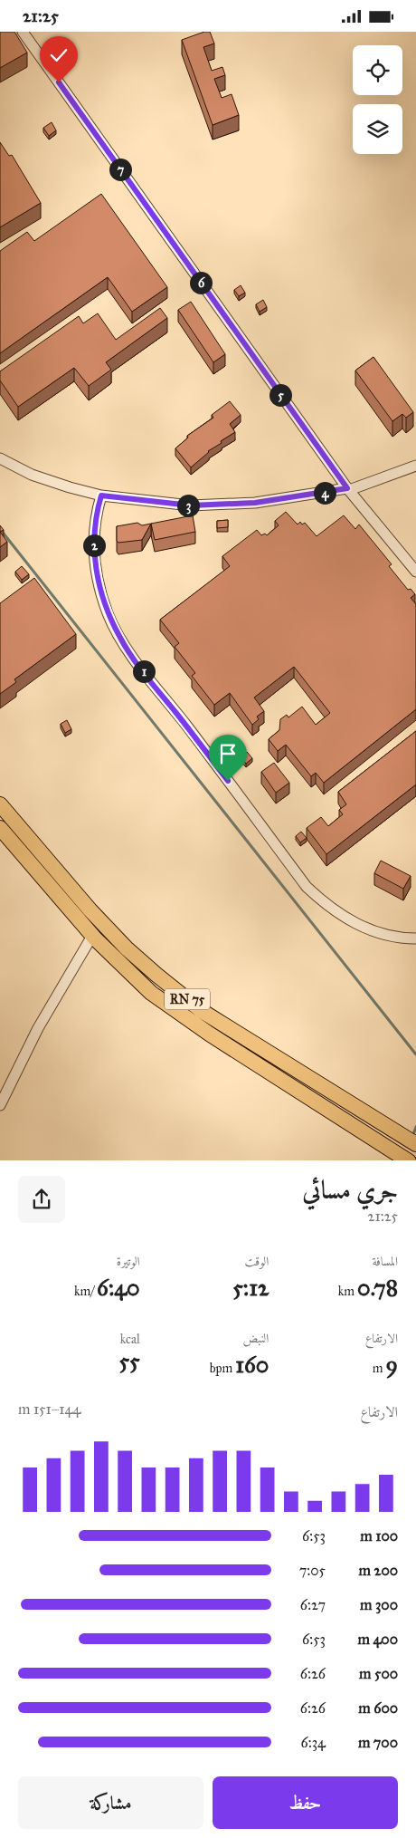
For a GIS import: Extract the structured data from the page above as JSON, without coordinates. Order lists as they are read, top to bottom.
{
  "streets": {
    "highway": ["RN 75"]
  },
  "page": {
    "status": "21:25",
    "pins": [
      "7",
      "6",
      "5",
      "4",
      "3",
      "2",
      "1"
    ],
    "heading": ["جري مسائي", "21:25"],
    "stats": [
      ["المسافة", "0.78 km"],
      ["الوقت", "5:12"],
      ["الوتيرة", "6:40 /km"],
      ["الارتفاع", "9 m"],
      ["النبض", "160 bpm"],
      ["kcal", "55"]
    ],
    "chart": ["الارتفاع", "144–151 m"],
    "list": [
      {
        "name": "100 m",
        "note": "6:53"
      },
      {
        "name": "200 m",
        "note": "7:05"
      },
      {
        "name": "300 m",
        "note": "6:27"
      },
      {
        "name": "400 m",
        "note": "6:53"
      },
      {
        "name": "500 m",
        "note": "6:26"
      },
      {
        "name": "600 m",
        "note": "6:26"
      },
      {
        "name": "700 m",
        "note": "6:34"
      }
    ],
    "buttons": ["حفظ", "مشاركة"]
  }
}
